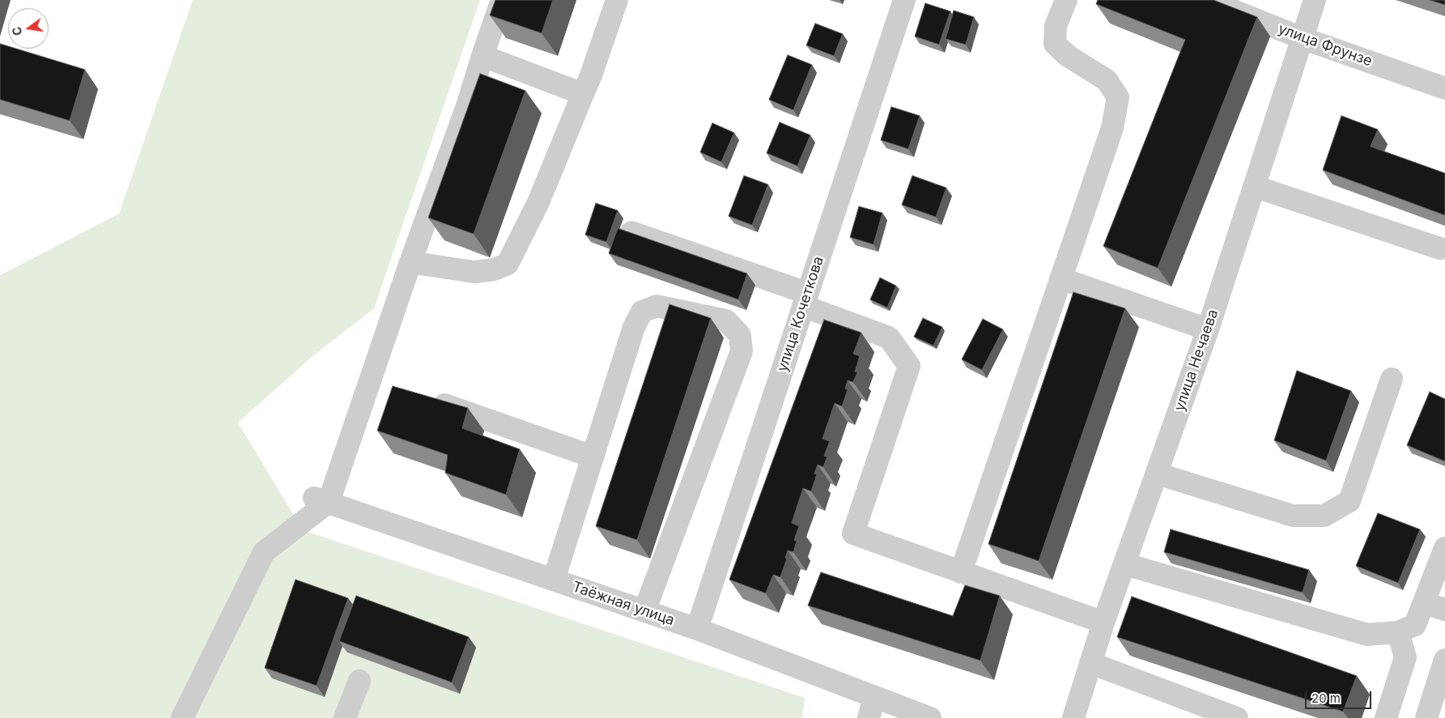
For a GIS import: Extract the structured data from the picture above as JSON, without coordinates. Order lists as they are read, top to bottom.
{
  "streets": {
    "street": [
      "улица Фрунзе",
      "улица Кочеткова",
      "улица Нечаева",
      "Таёжная улица"
    ]
  },
  "crossings": [
    ["улица Фрунзе", "улица Нечаева"],
    ["улица Кочеткова", "Таёжная улица"]
  ],
  "scale_bar": "20 m",
  "north": "left"
}
